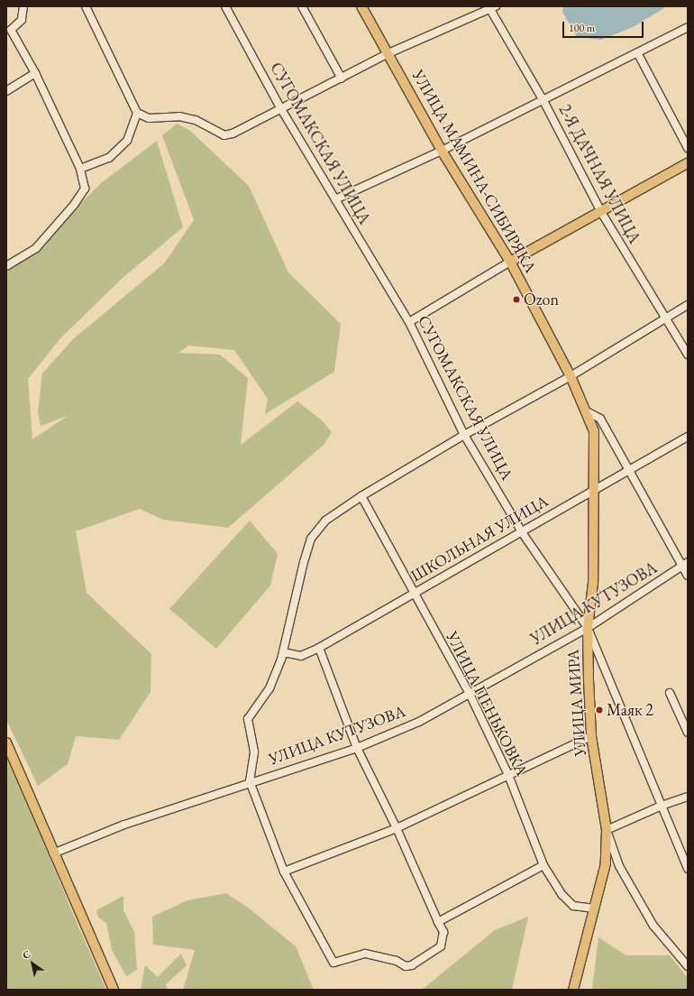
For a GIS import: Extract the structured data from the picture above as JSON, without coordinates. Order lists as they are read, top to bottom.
{
  "streets": {
    "main road": ["УЛИЦА МАМИНА-СИБИРЯКА", "УЛИЦА МИРА"],
    "street": [
      "СУГОМАКСКАЯ УЛИЦА",
      "2-Я ДАЧНАЯ УЛИЦА",
      "ШКОЛЬНАЯ УЛИЦА",
      "УЛИЦА КУТУЗОВА",
      "УЛИЦА ПЕНЬКОВКА"
    ]
  },
  "crossings": [
    ["СУГОМАКСКАЯ УЛИЦА", "ШКОЛЬНАЯ УЛИЦА"],
    ["СУГОМАКСКАЯ УЛИЦА", "УЛИЦА КУТУЗОВА"],
    ["СУГОМАКСКАЯ УЛИЦА", "УЛИЦА МИРА"],
    ["УЛИЦА МАМИНА-СИБИРЯКА", "УЛИЦА МИРА"],
    ["ШКОЛЬНАЯ УЛИЦА", "УЛИЦА МИРА"],
    ["ШКОЛЬНАЯ УЛИЦА", "УЛИЦА ПЕНЬКОВКА"],
    ["УЛИЦА КУТУЗОВА", "УЛИЦА МИРА"],
    ["УЛИЦА КУТУЗОВА", "УЛИЦА ПЕНЬКОВКА"],
    ["УЛИЦА МИРА", "УЛИЦА ПЕНЬКОВКА"]
  ],
  "places": ["Ozon", "Маяк 2"],
  "scale_bar": "100 m",
  "north": "top left"
}
